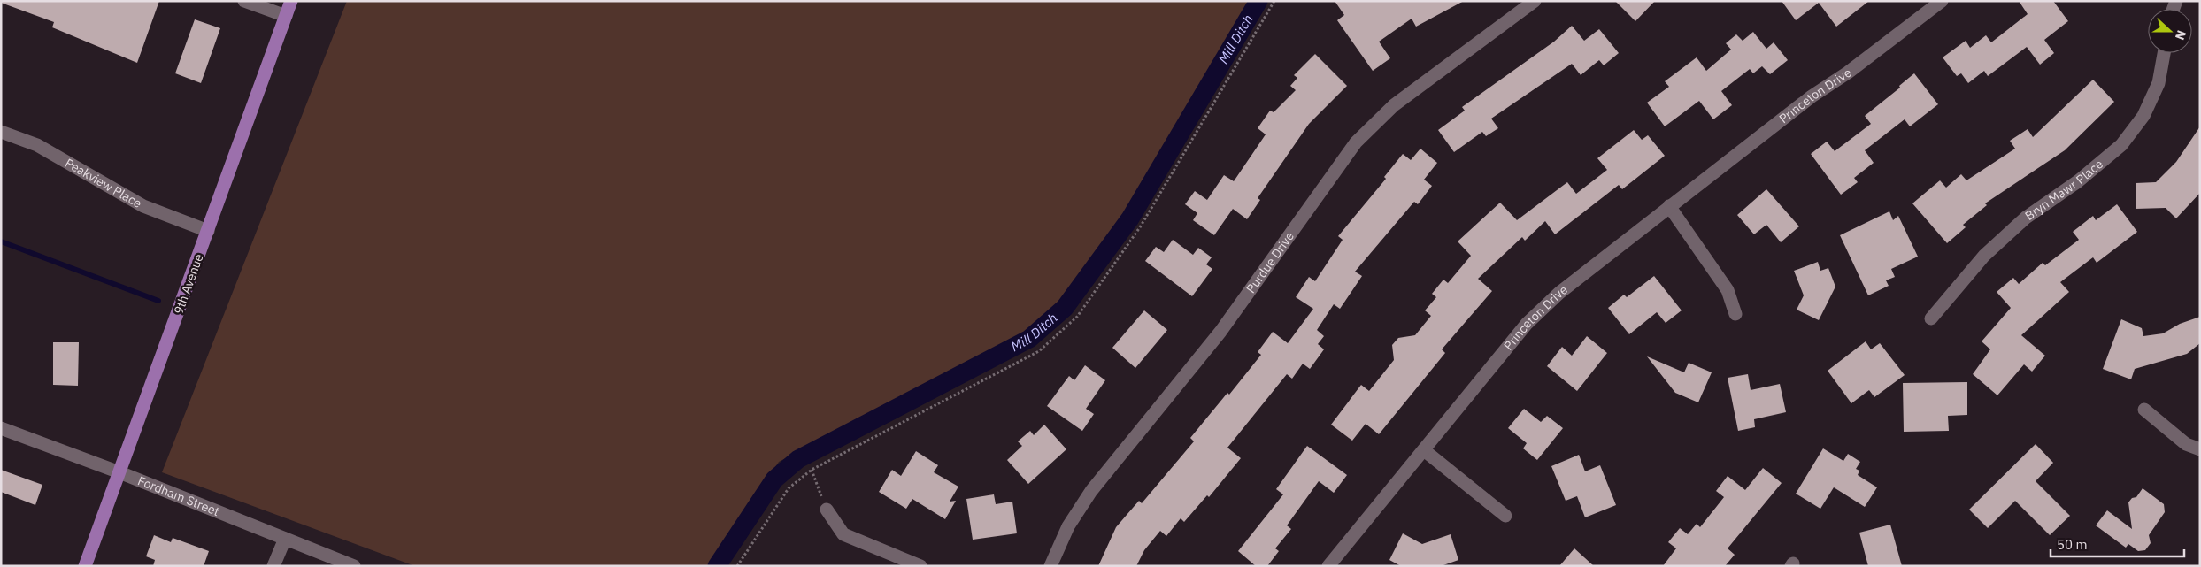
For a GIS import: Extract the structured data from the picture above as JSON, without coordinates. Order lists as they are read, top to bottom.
{
  "streets": {
    "main road": ["9th Avenue"],
    "street": [
      "Princeton Drive",
      "Peakview Place",
      "Bryn Mawr Place",
      "Purdue Drive",
      "Fordham Street"
    ]
  },
  "crossings": [
    ["Peakview Place", "9th Avenue"],
    ["9th Avenue", "Fordham Street"]
  ],
  "water": ["Mill Ditch"],
  "scale_bar": "50 m",
  "north": "right"
}
